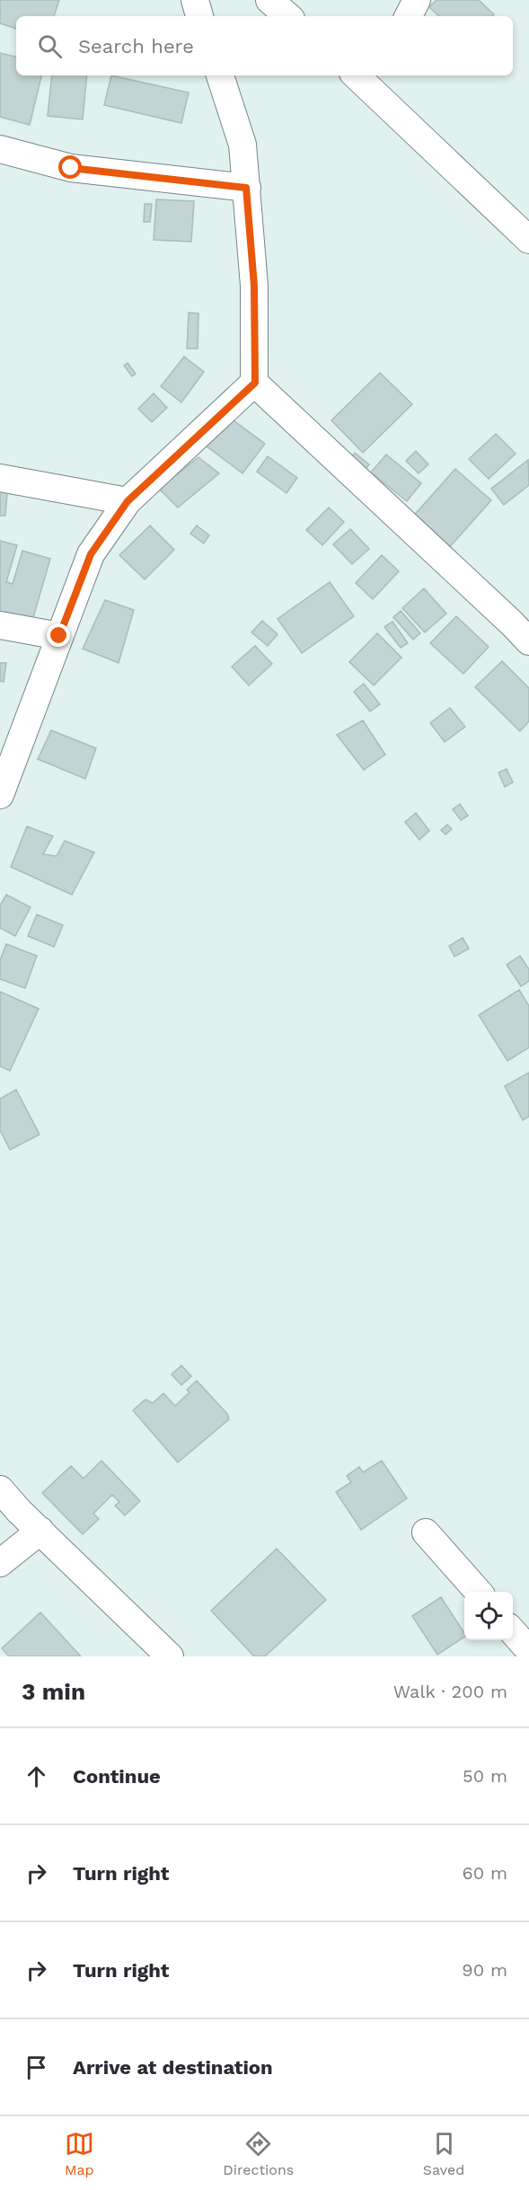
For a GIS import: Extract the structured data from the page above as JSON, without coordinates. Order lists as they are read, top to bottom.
{
  "page": {
    "search": "Search here",
    "heading": ["3 min", "Walk · 200 m"],
    "list": [
      ["Continue", "50 m"],
      ["Turn right", "60 m"],
      ["Turn right", "90 m"],
      "Arrive at destination"
    ],
    "nav": ["Map", "Directions", "Saved"]
  }
}
